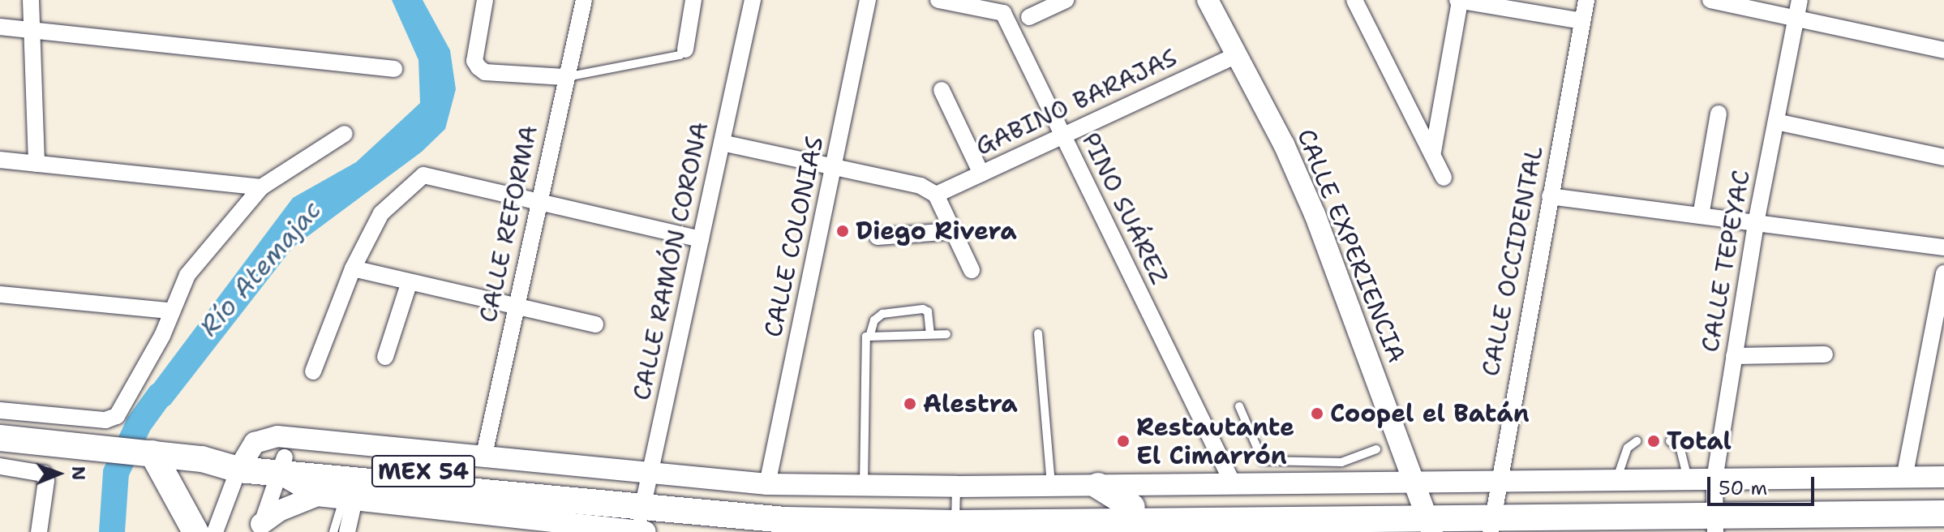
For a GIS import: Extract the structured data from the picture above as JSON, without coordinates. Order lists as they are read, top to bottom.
{
  "streets": {
    "main road": ["MEX 54"],
    "street": [
      "GABINO BARAJAS",
      "PINO SUÁREZ",
      "CALLE REFORMA",
      "CALLE COLONIAS",
      "CALLE EXPERIENCIA",
      "CALLE RAMÓN CORONA",
      "CALLE OCCIDENTAL",
      "CALLE TEPEYAC"
    ]
  },
  "crossings": [
    ["GABINO BARAJAS", "PINO SUÁREZ"],
    ["GABINO BARAJAS", "CALLE EXPERIENCIA"],
    ["CALLE EXPERIENCIA", "MEX 54"],
    ["CALLE RAMÓN CORONA", "MEX 54"],
    ["CALLE OCCIDENTAL", "MEX 54"],
    ["CALLE TEPEYAC", "MEX 54"]
  ],
  "water": ["Río Atemajac"],
  "places": [
    "Diego Rivera",
    "Alestra",
    "Coopel el Batán",
    "Restautante El Cimarrón",
    "Total"
  ],
  "scale_bar": "50 m",
  "north": "right"
}
